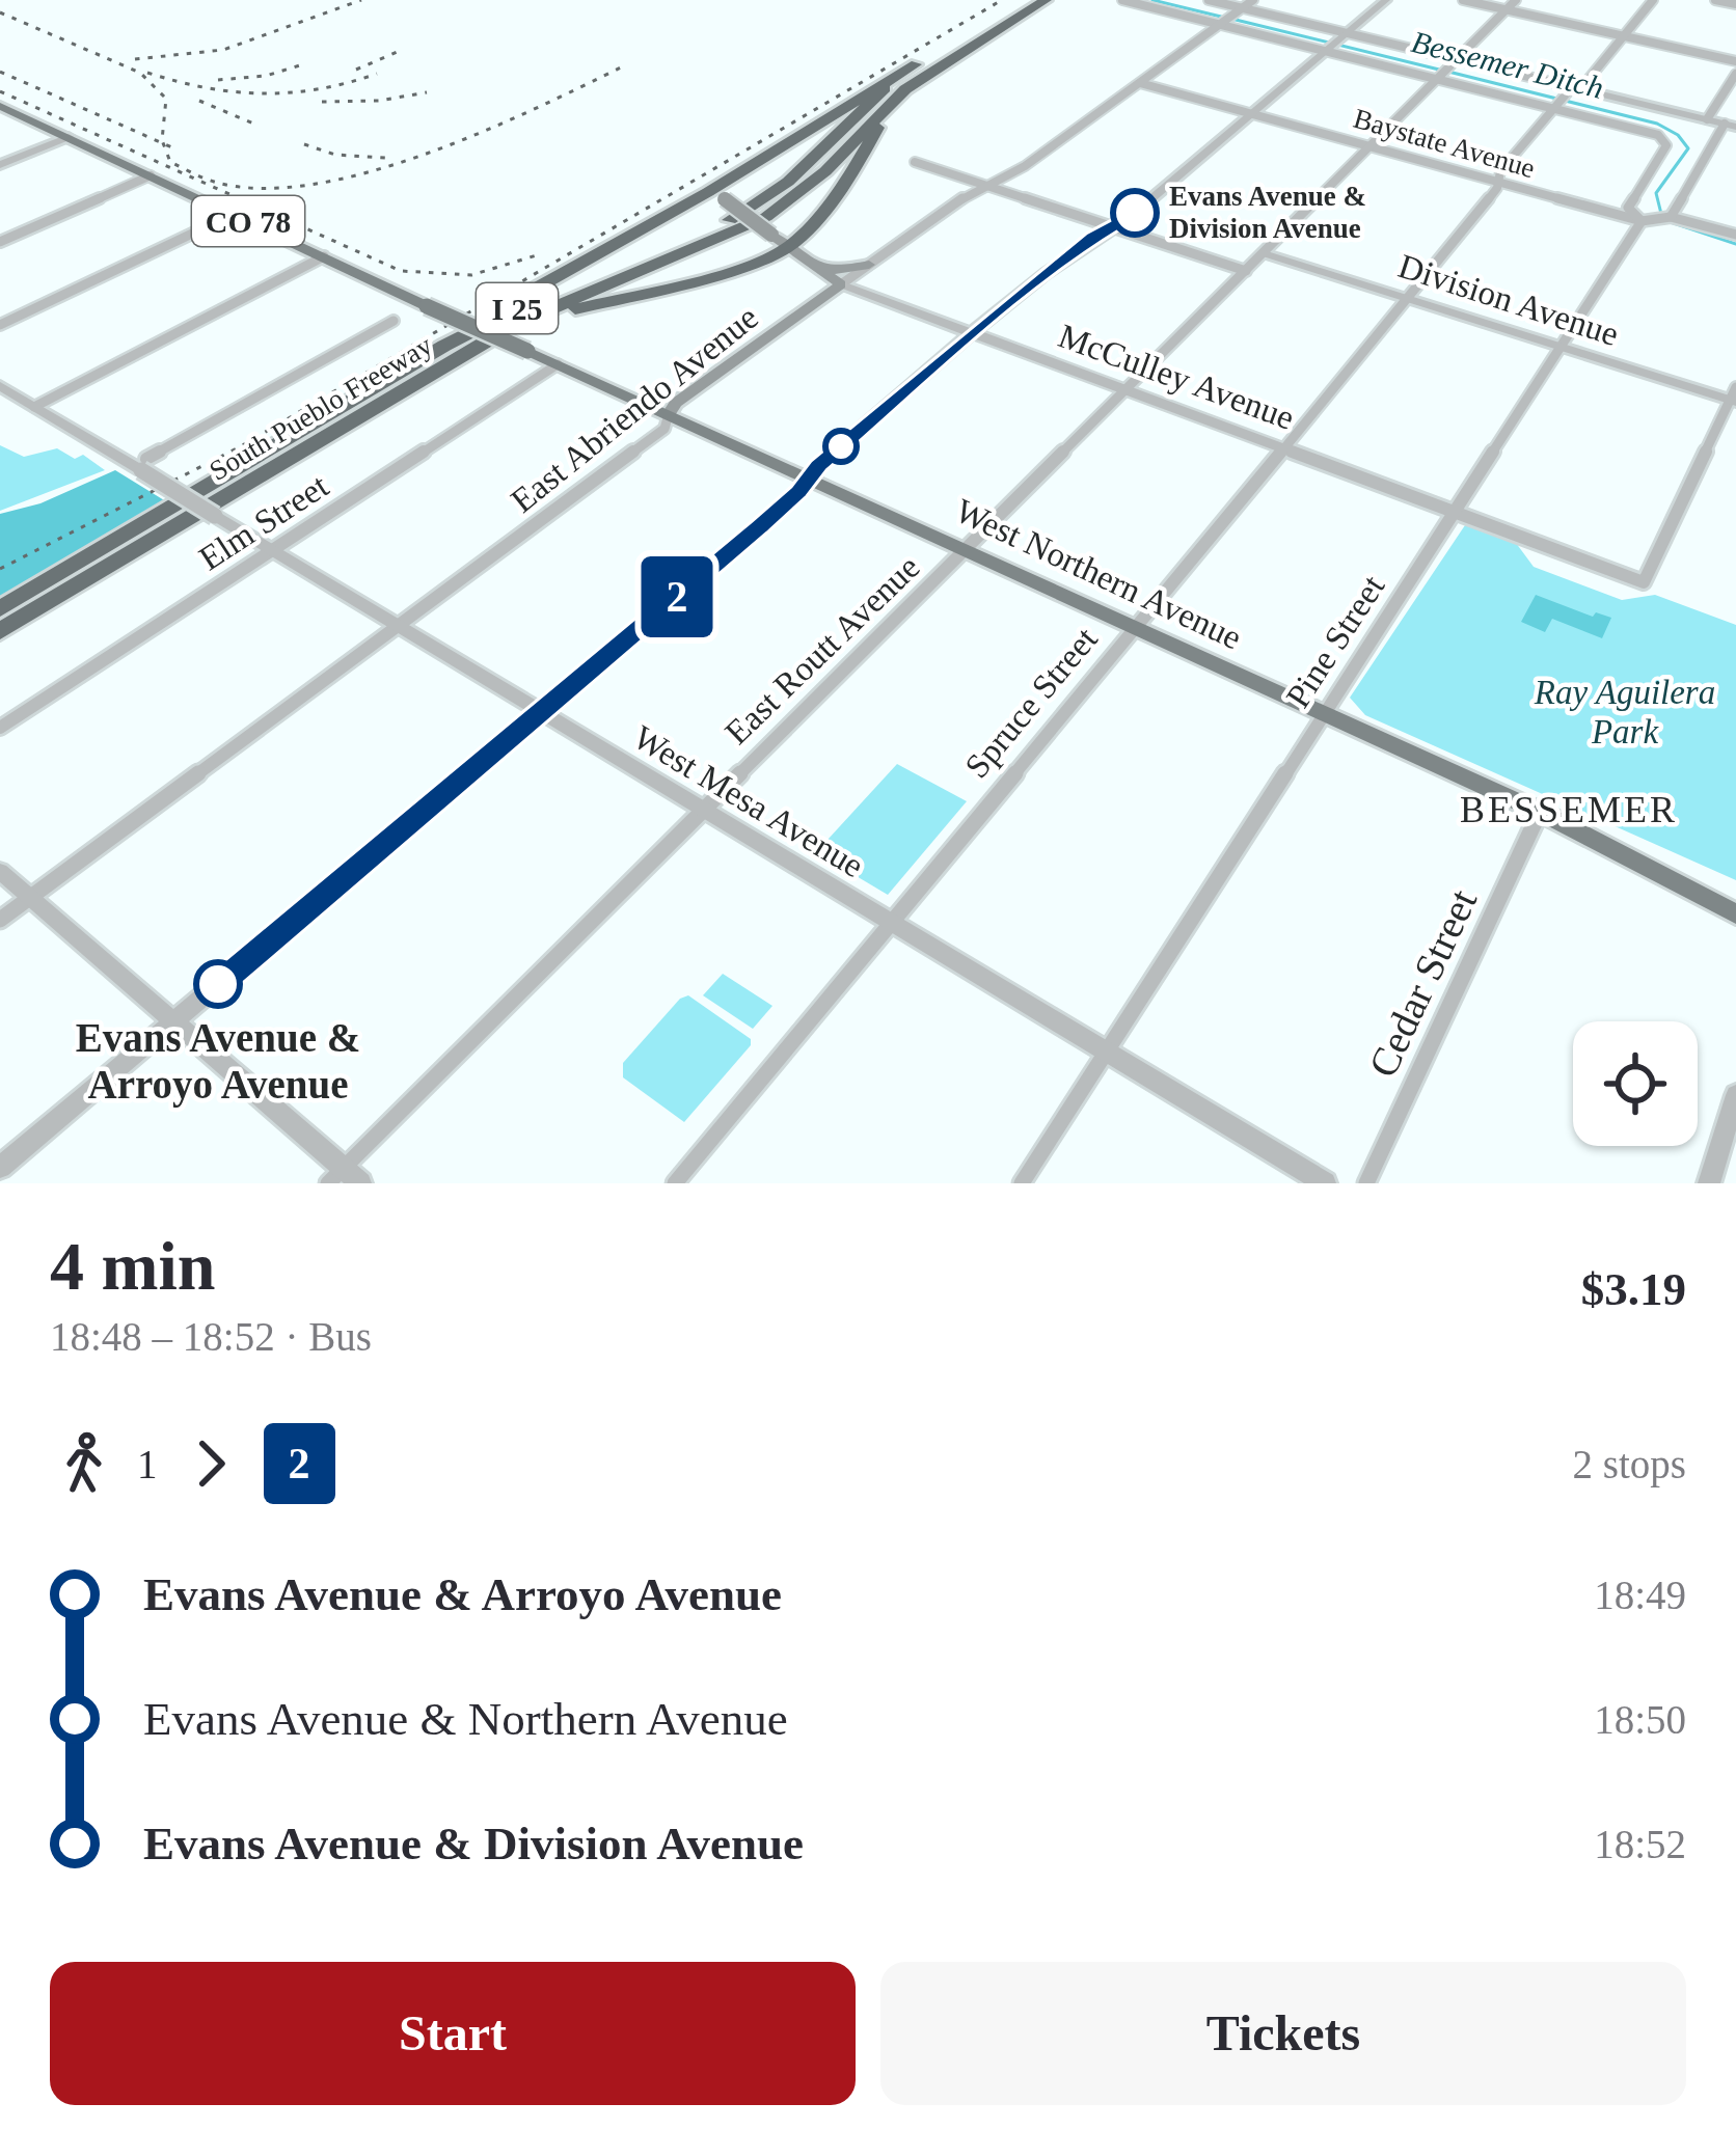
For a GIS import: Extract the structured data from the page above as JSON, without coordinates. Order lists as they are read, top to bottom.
{
  "streets": {
    "highway": ["I 25", "South Pueblo Freeway"],
    "main road": [
      "CO 78",
      "McCulley Avenue",
      "East Abriendo Avenue",
      "West Northern Avenue"
    ],
    "street": [
      "Baystate Avenue",
      "Division Avenue",
      "Elm Street",
      "Pine Street",
      "East Routt Avenue",
      "Spruce Street",
      "West Mesa Avenue",
      "Cedar Street"
    ]
  },
  "crossings": [
    ["Baystate Avenue", "East Abriendo Avenue"],
    ["Baystate Avenue", "Pine Street"],
    ["Baystate Avenue", "East Routt Avenue"],
    ["Baystate Avenue", "Spruce Street"],
    ["CO 78", "West Northern Avenue"],
    ["Division Avenue", "McCulley Avenue"],
    ["Division Avenue", "Pine Street"],
    ["Division Avenue", "East Routt Avenue"],
    ["Division Avenue", "Spruce Street"],
    ["McCulley Avenue", "East Abriendo Avenue"],
    ["McCulley Avenue", "Pine Street"],
    ["McCulley Avenue", "East Routt Avenue"],
    ["McCulley Avenue", "Spruce Street"],
    ["East Abriendo Avenue", "West Northern Avenue"],
    ["East Abriendo Avenue", "West Mesa Avenue"],
    ["Elm Street", "West Northern Avenue"],
    ["Elm Street", "West Mesa Avenue"],
    ["West Northern Avenue", "Pine Street"],
    ["West Northern Avenue", "East Routt Avenue"],
    ["West Northern Avenue", "Spruce Street"],
    ["West Northern Avenue", "Cedar Street"],
    ["Pine Street", "Spruce Street"],
    ["Pine Street", "West Mesa Avenue"],
    ["East Routt Avenue", "West Mesa Avenue"],
    ["Spruce Street", "West Mesa Avenue"]
  ],
  "districts": ["BESSEMER"],
  "water": ["Bessemer Ditch"],
  "parks": ["Ray Aguilera Park"],
  "places": ["Evans Avenue & Division Avenue", "Evans Avenue & Arroyo Avenue"],
  "lines": ["bus line 2"],
  "page": {
    "on_map": "2",
    "heading": ["4 min", "18:48 – 18:52 · Bus", "$3.19"],
    "legs": ["1", "2", "2 stops"],
    "list": [
      {
        "name": "Evans Avenue & Arroyo Avenue",
        "value": "18:49"
      },
      {
        "name": "Evans Avenue & Northern Avenue",
        "value": "18:50"
      },
      {
        "name": "Evans Avenue & Division Avenue",
        "value": "18:52"
      }
    ],
    "buttons": ["Start", "Tickets"]
  }
}
